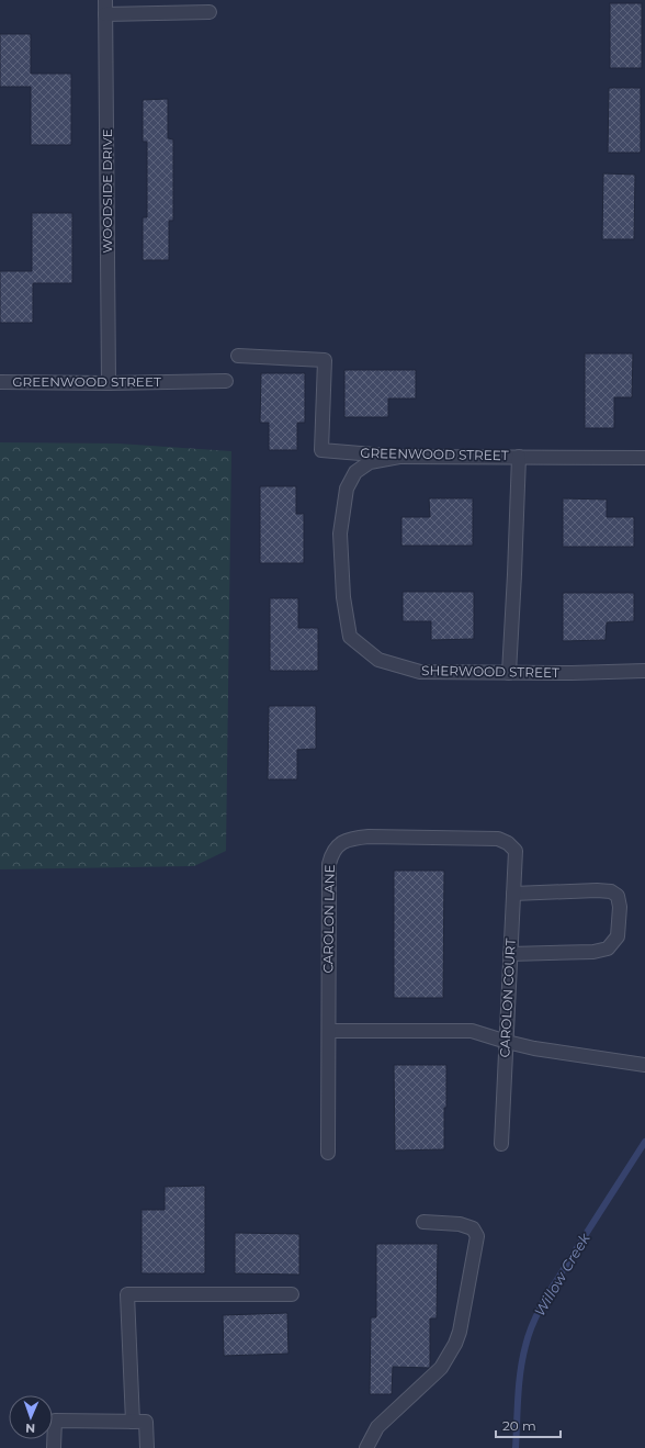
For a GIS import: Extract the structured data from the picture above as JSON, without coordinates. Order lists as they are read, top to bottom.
{
  "streets": {
    "street": [
      "WOODSIDE DRIVE",
      "GREENWOOD STREET",
      "SHERWOOD STREET",
      "CAROLON LANE",
      "CAROLON COURT"
    ]
  },
  "crossings": [
    ["WOODSIDE DRIVE", "GREENWOOD STREET"],
    ["GREENWOOD STREET", "SHERWOOD STREET"],
    ["CAROLON LANE", "CAROLON COURT"]
  ],
  "water": ["Willow Creek"],
  "scale_bar": "20 m",
  "north": "bottom"
}
